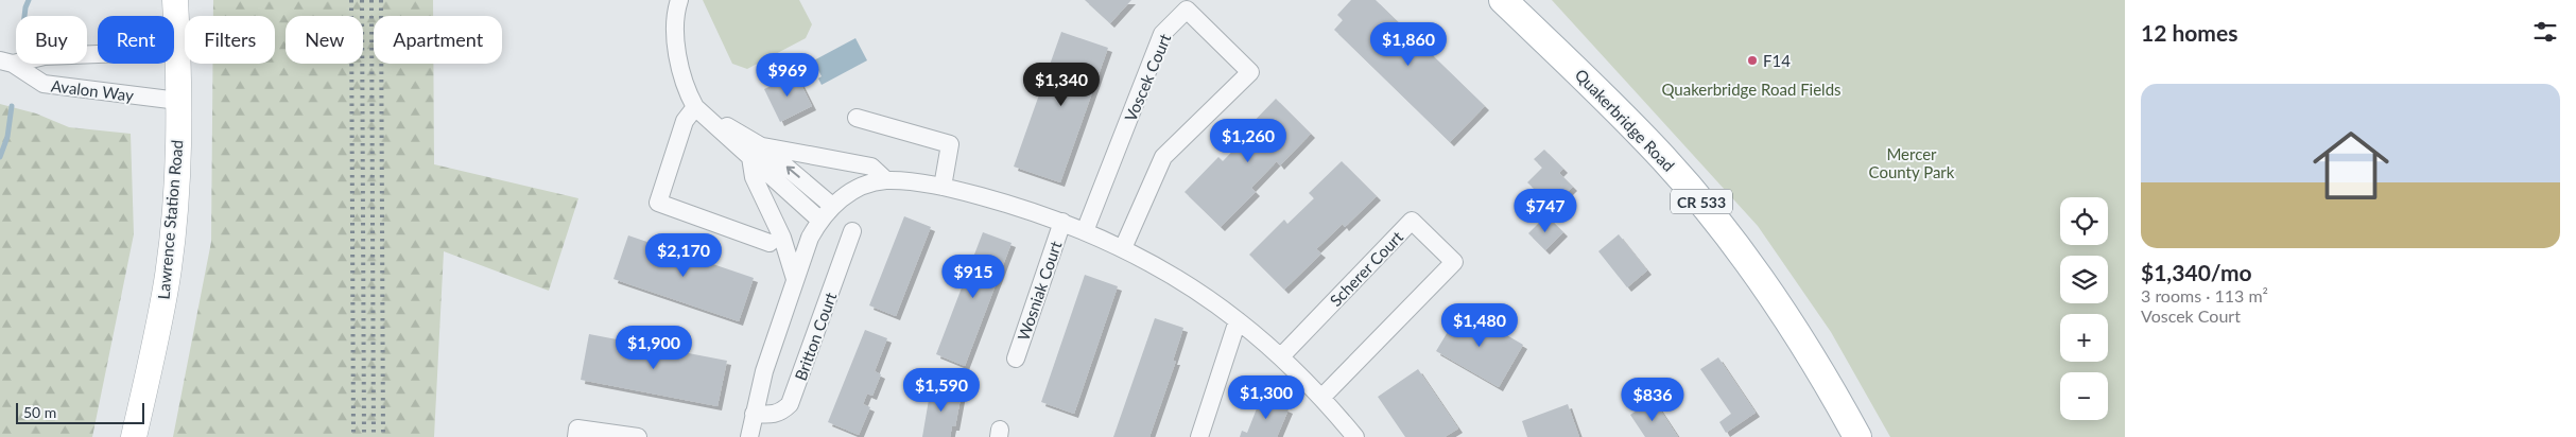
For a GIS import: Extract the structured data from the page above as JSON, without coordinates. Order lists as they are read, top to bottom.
{
  "streets": {
    "main road": ["Quakerbridge Road", "CR 533", "Lawrence Station Road"],
    "street": [
      "Voscek Court",
      "Avalon Way",
      "Scherer Court",
      "Wosniak Court",
      "Britton Court"
    ]
  },
  "crossings": [
    ["Avalon Way", "Lawrence Station Road"]
  ],
  "parks": ["Quakerbridge Road Fields", "Mercer County Park"],
  "places": ["F14"],
  "scale_bar": "50 m",
  "page": {
    "heading": "12 homes",
    "chip": [
      "Buy",
      "Rent",
      "Filters",
      "New",
      "Apartment"
    ],
    "price": [
      "$1,860",
      "$969",
      "$1,340",
      "$1,260",
      "$747",
      "$2,170",
      "$915",
      "$1,480",
      "$1,900",
      "$1,590",
      "$1,300",
      "$836"
    ],
    "list": [
      {
        "name": "$1,340/mo",
        "note": "3 rooms · 113 m² · Voscek Court"
      }
    ],
    "map_buttons": ["+", "−"],
    "scale": "50 m"
  }
}
